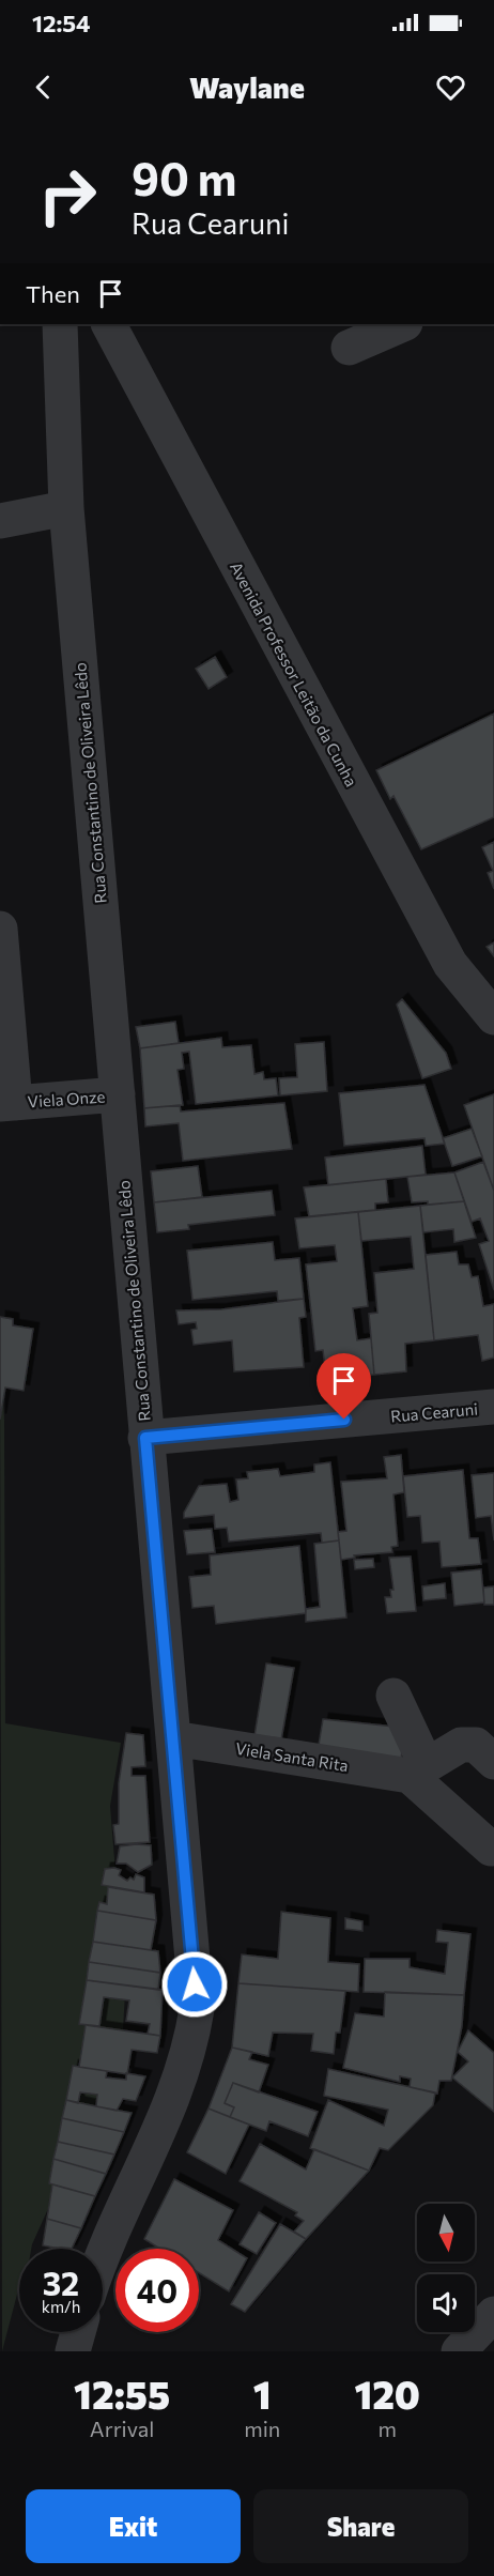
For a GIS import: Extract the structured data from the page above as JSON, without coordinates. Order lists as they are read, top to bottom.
{
  "streets": {
    "street": [
      "Avenida Professor Leitão da Cunha",
      "Rua Constantino de Oliveira Lêdo",
      "Viela Onze",
      "Rua Cearuni",
      "Viela Santa Rita"
    ]
  },
  "crossings": [
    ["Rua Constantino de Oliveira Lêdo", "Viela Onze"],
    ["Rua Constantino de Oliveira Lêdo", "Rua Cearuni"],
    ["Rua Constantino de Oliveira Lêdo", "Viela Santa Rita"]
  ],
  "north": "bottom",
  "page": {
    "status": "12:54",
    "header": "Waylane",
    "turn": ["90 m", "Rua Cearuni"],
    "then": "Then",
    "speed": "32 km/h",
    "limit": "40",
    "eta": [
      "12:55",
      "Arrival",
      "1",
      "min",
      "120",
      "m"
    ],
    "buttons": ["Exit", "Share"]
  }
}
